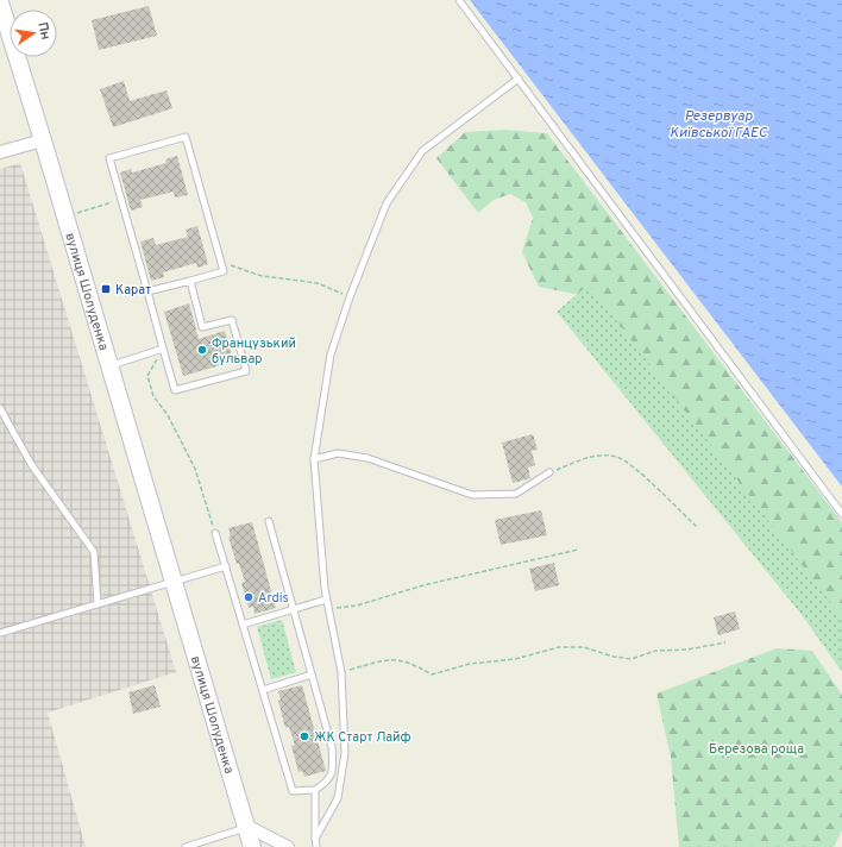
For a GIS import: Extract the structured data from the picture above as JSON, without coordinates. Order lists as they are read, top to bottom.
{
  "streets": {
    "main road": ["вулиця Шолуденка"]
  },
  "water": ["Резервуар Київської ГАЕС"],
  "parks": ["Березова роща"],
  "places": {
    "transit": ["Карат"],
    "other": ["Французький бульвар", "Ardis", "ЖК Старт Лайф"]
  },
  "north": "right"
}
